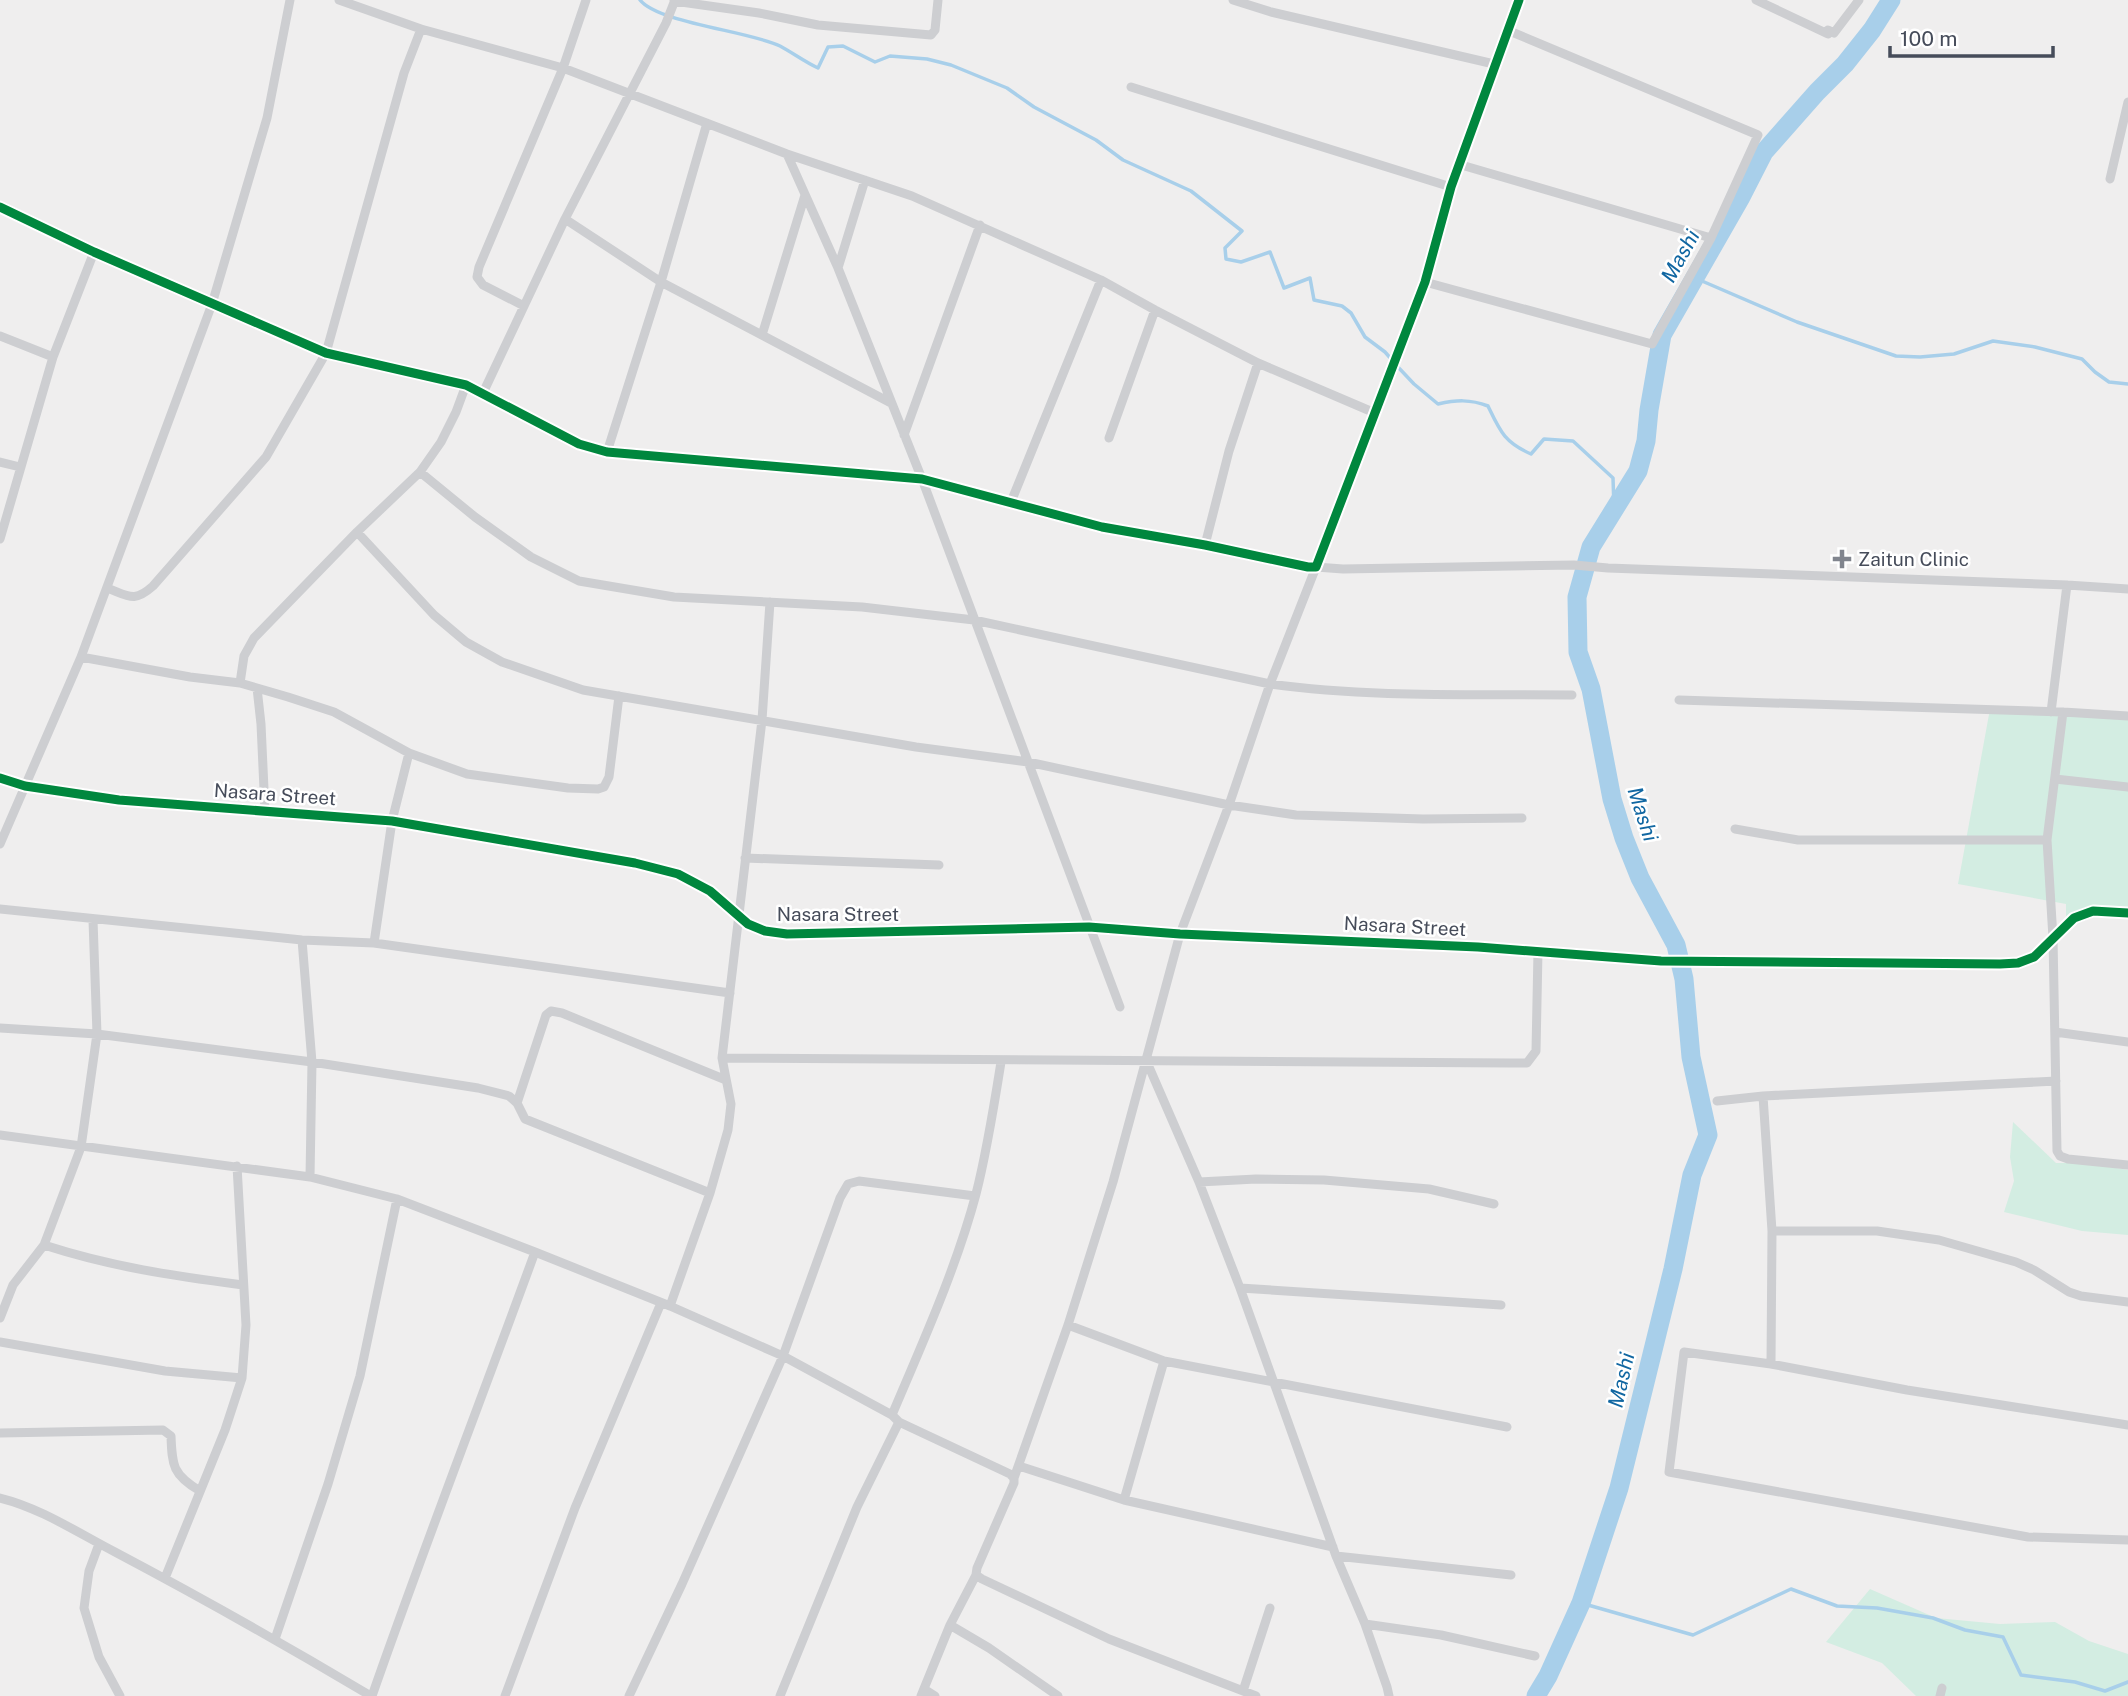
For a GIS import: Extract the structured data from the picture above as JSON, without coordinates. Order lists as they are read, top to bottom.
{
  "streets": {
    "street": ["Nasara Street"]
  },
  "water": ["Mashi"],
  "places": {
    "health": ["Zaitun Clinic"]
  },
  "scale_bar": "100 m"
}
